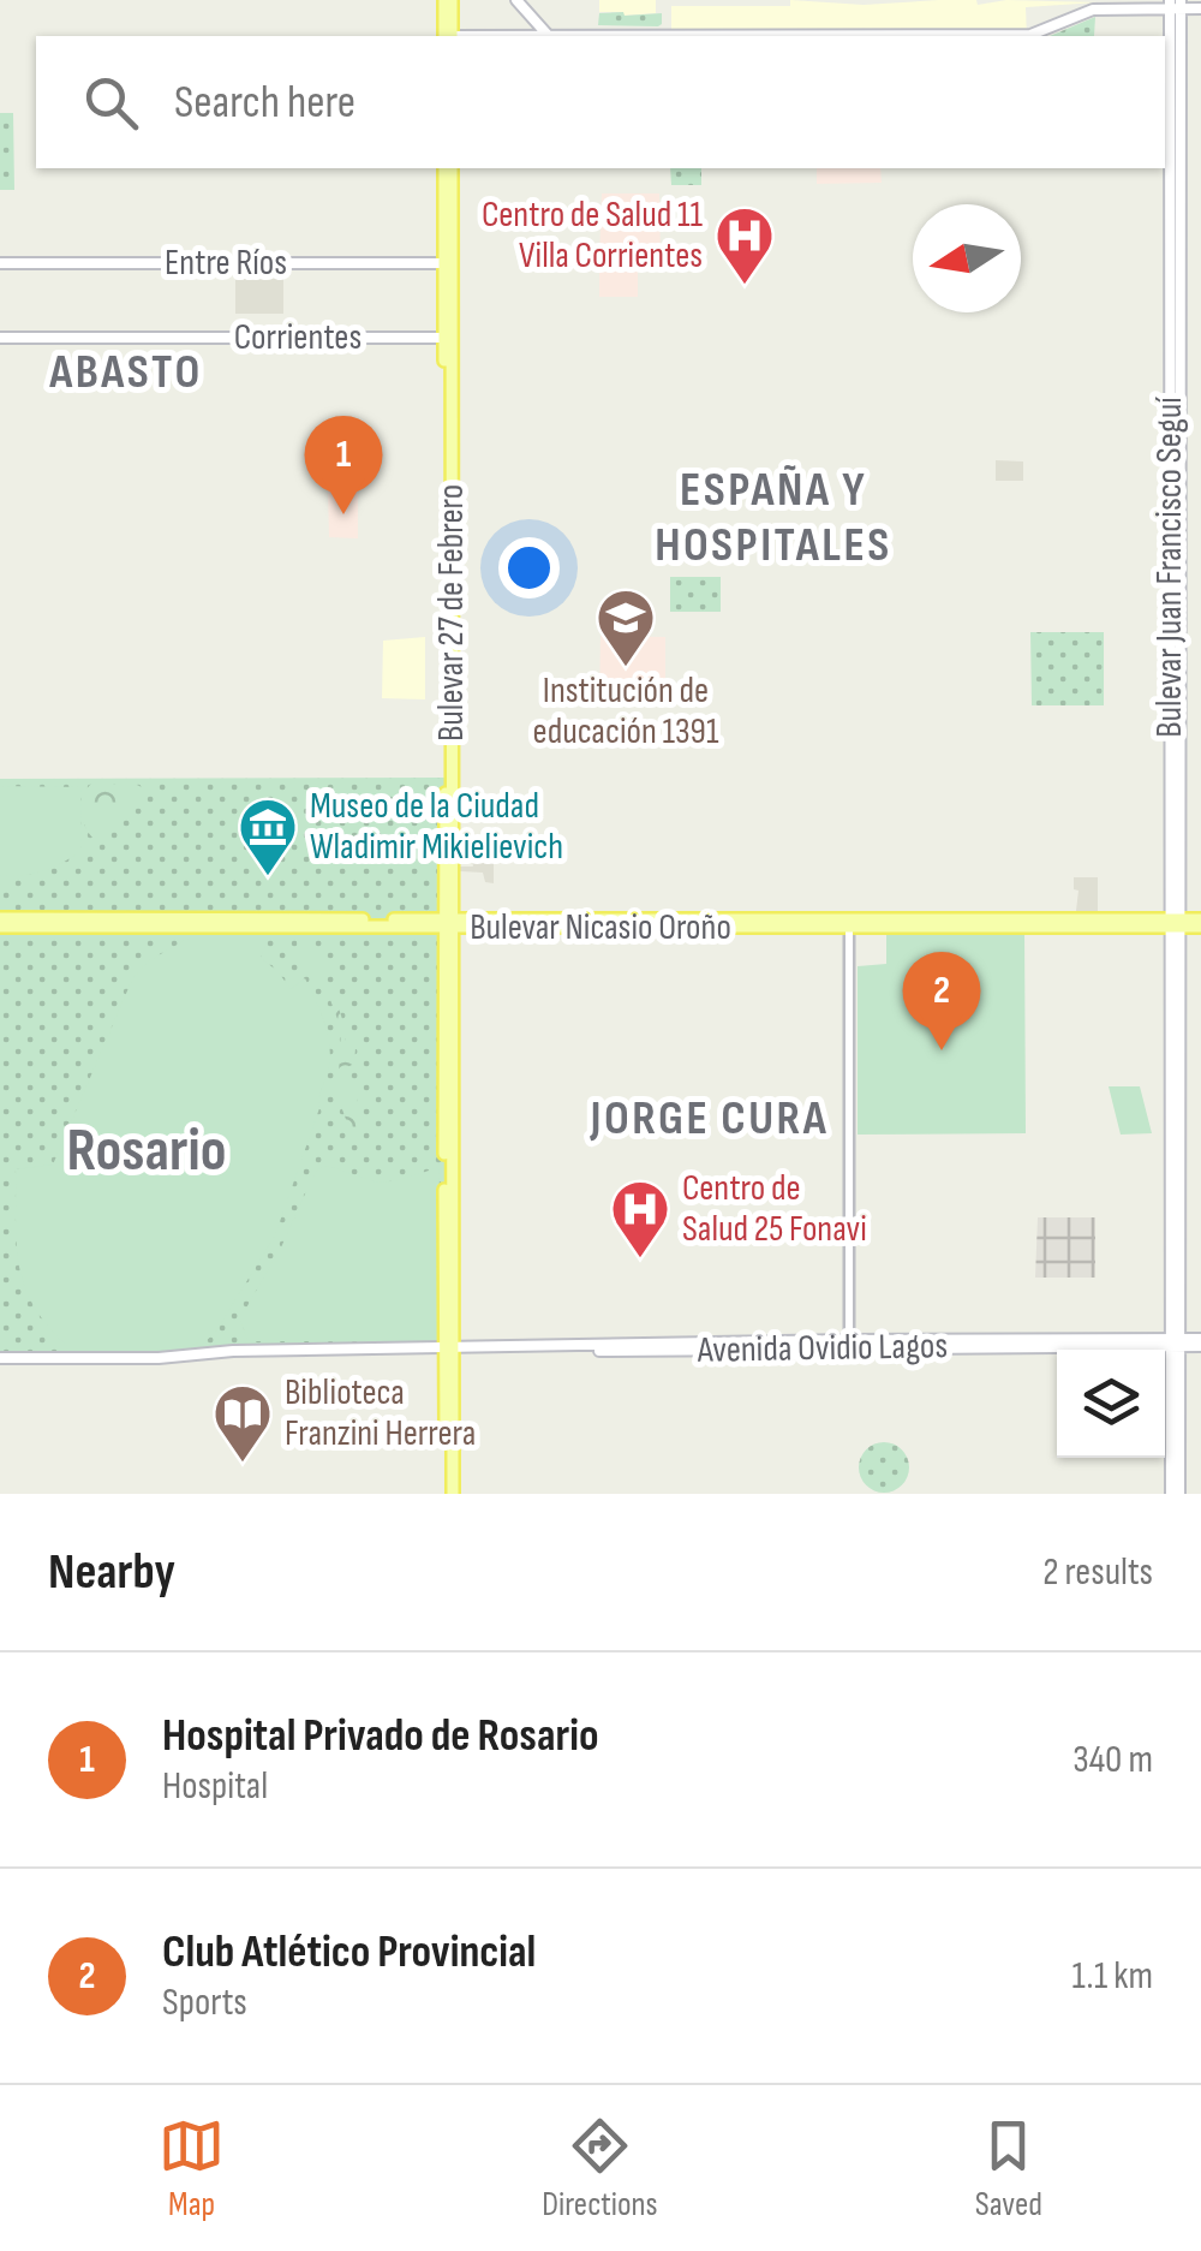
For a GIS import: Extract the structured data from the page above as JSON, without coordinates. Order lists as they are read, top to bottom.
{
  "streets": {
    "main road": [
      "Entre Ríos",
      "Corrientes",
      "Bulevar Juan Francisco Seguí",
      "Bulevar 27 de Febrero",
      "Bulevar Nicasio Oroño",
      "Avenida Ovidio Lagos"
    ]
  },
  "crossings": [
    ["Entre Ríos", "Bulevar 27 de Febrero"],
    ["Corrientes", "Bulevar 27 de Febrero"],
    ["Bulevar Juan Francisco Seguí", "Bulevar Nicasio Oroño"],
    ["Bulevar Juan Francisco Seguí", "Avenida Ovidio Lagos"],
    ["Bulevar 27 de Febrero", "Bulevar Nicasio Oroño"],
    ["Bulevar 27 de Febrero", "Avenida Ovidio Lagos"]
  ],
  "districts": [
    "ABASTO",
    "ESPAÑA Y HOSPITALES",
    "JORGE CURA",
    "Rosario"
  ],
  "places": {
    "hospital": ["Centro de Salud 11 Villa Corrientes", "Centro de Salud 25 Fonavi"],
    "school or university": ["Institución de educación 1391"],
    "museum": ["Museo de la Ciudad Wladimir Mikielievich"],
    "library": ["Biblioteca Franzini Herrera"]
  },
  "north": "left",
  "page": {
    "search": "Search here",
    "pins": ["1", "2"],
    "heading": ["Nearby", "2 results"],
    "list": [
      {
        "mark": "1",
        "name": "Hospital Privado de Rosario",
        "note": "Hospital",
        "value": "340 m"
      },
      {
        "mark": "2",
        "name": "Club Atlético Provincial",
        "note": "Sports",
        "value": "1.1 km"
      }
    ],
    "nav": ["Map", "Directions", "Saved"]
  }
}
